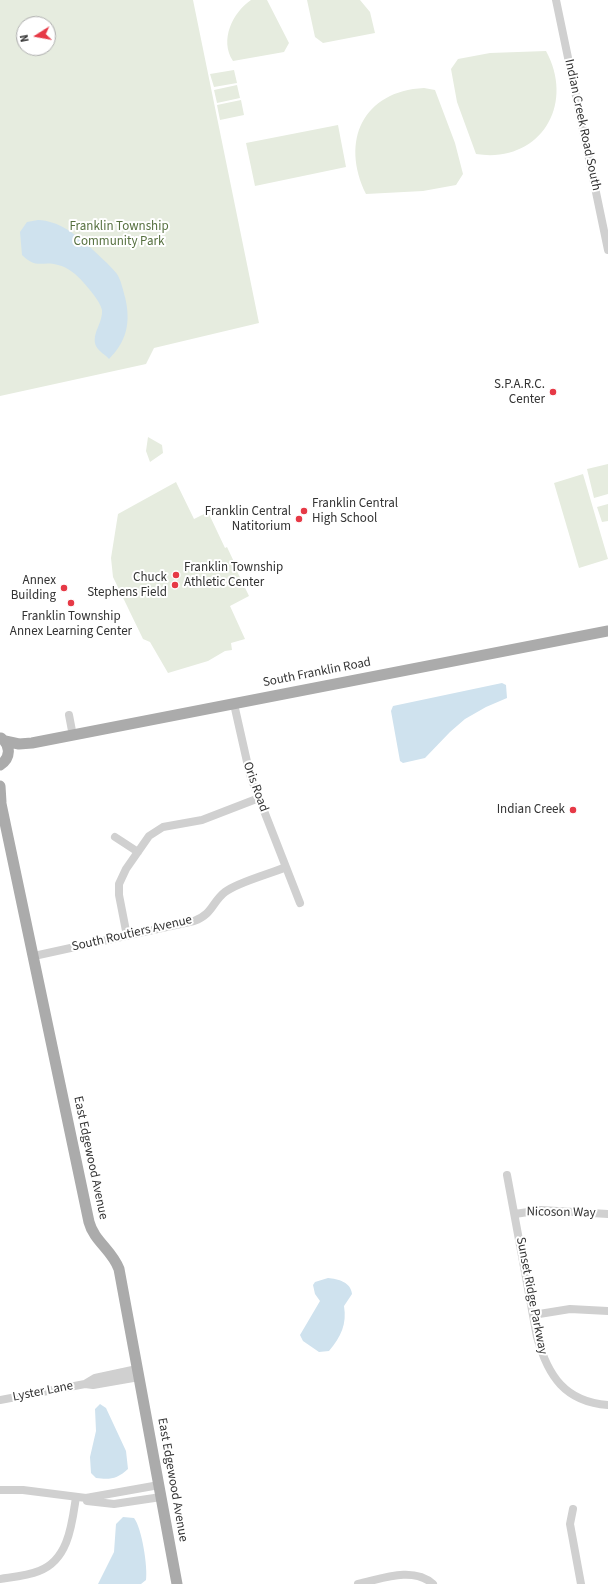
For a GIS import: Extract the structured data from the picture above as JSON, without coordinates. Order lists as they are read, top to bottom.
{
  "streets": {
    "main road": ["South Franklin Road", "East Edgewood Avenue"],
    "street": [
      "Indian Creek Road South",
      "Oris Road",
      "South Routiers Avenue",
      "Nicoson Way",
      "Sunset Ridge Parkway",
      "Lyster Lane"
    ]
  },
  "crossings": [
    ["South Franklin Road", "Oris Road"],
    ["Oris Road", "South Routiers Avenue"],
    ["South Routiers Avenue", "East Edgewood Avenue"],
    ["East Edgewood Avenue", "Lyster Lane"],
    ["Nicoson Way", "Sunset Ridge Parkway"]
  ],
  "parks": ["Franklin Township Community Park"],
  "places": [
    "S.P.A.R.C. Center",
    "Franklin Central High School",
    "Franklin Central Natitorium",
    "Franklin Township Athletic Center",
    "Chuck Stephens Field",
    "Annex Building",
    "Franklin Township Annex Learning Center",
    "Indian Creek"
  ],
  "north": "left"
}
